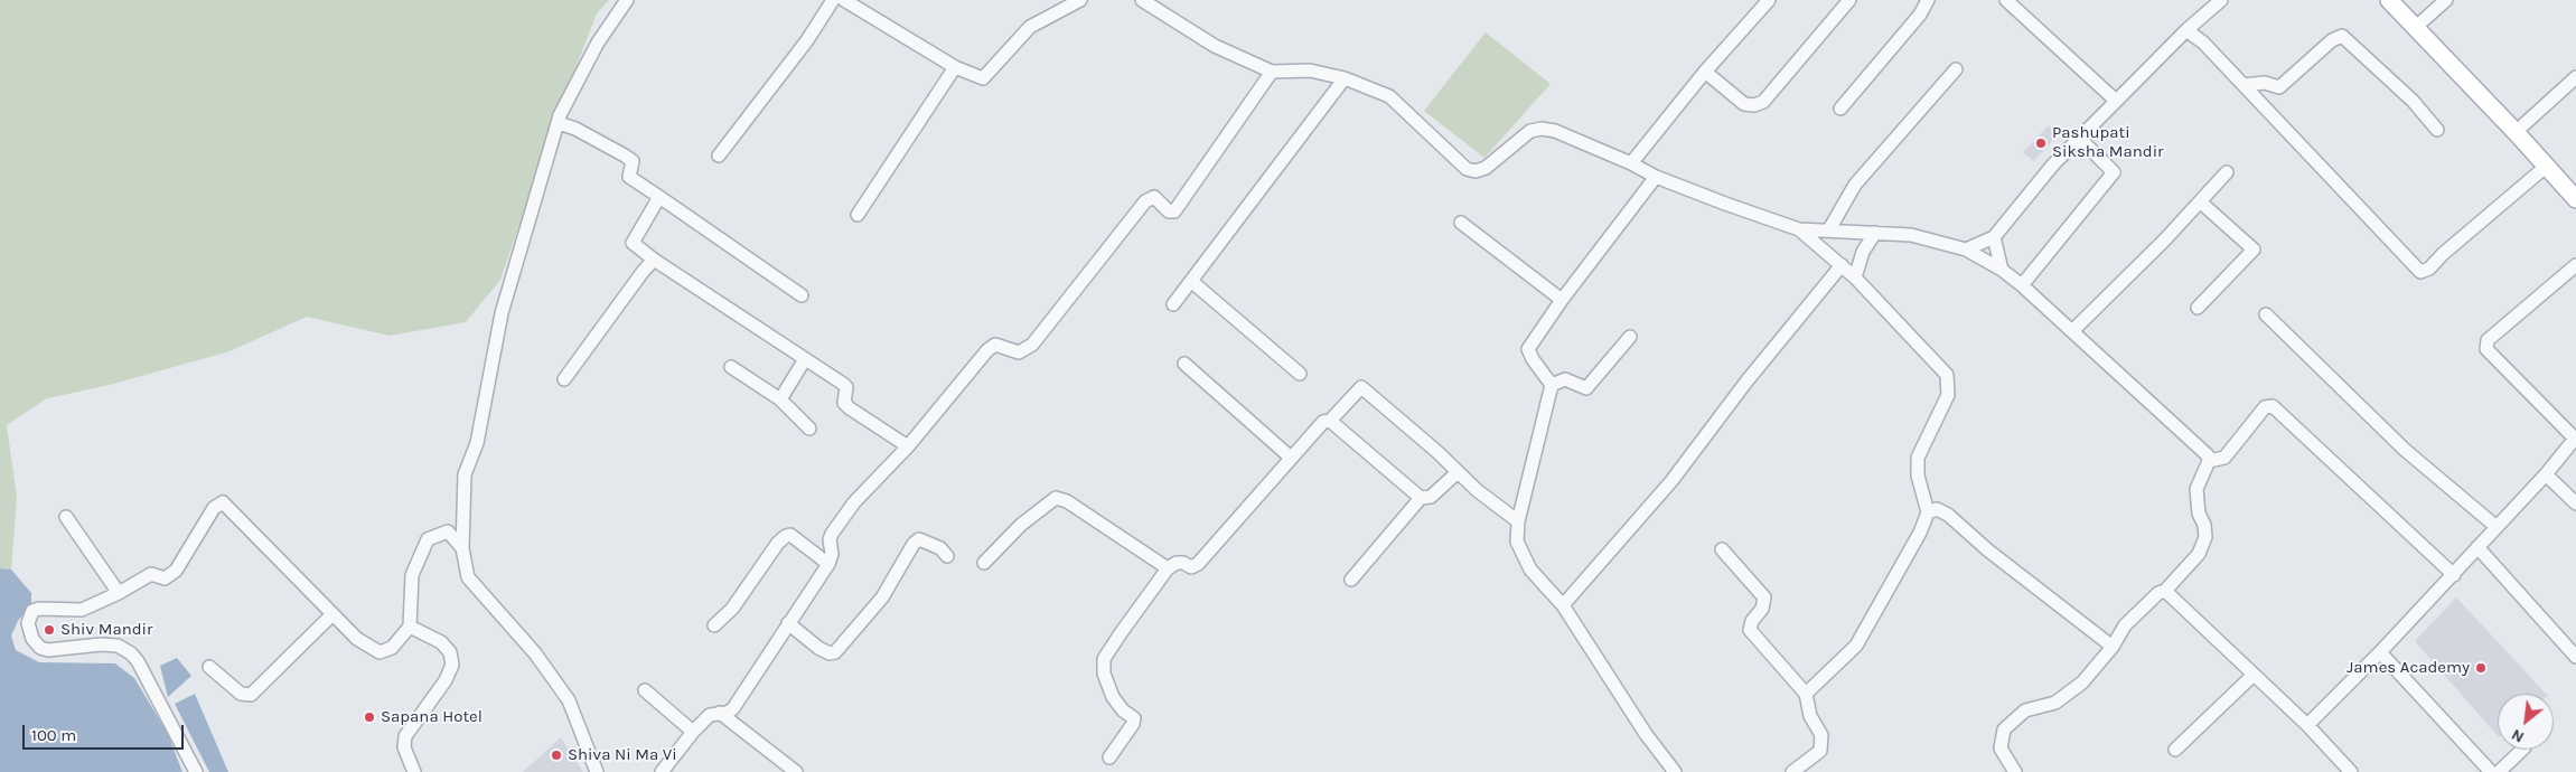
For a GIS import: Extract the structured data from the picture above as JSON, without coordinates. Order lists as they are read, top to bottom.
{
  "places": [
    "Pashupati Siksha Mandir",
    "Shiv Mandir",
    "James Academy",
    "Sapana Hotel",
    "Shiva Ni Ma Vi"
  ],
  "scale_bar": "100 m",
  "north": "bottom left"
}
